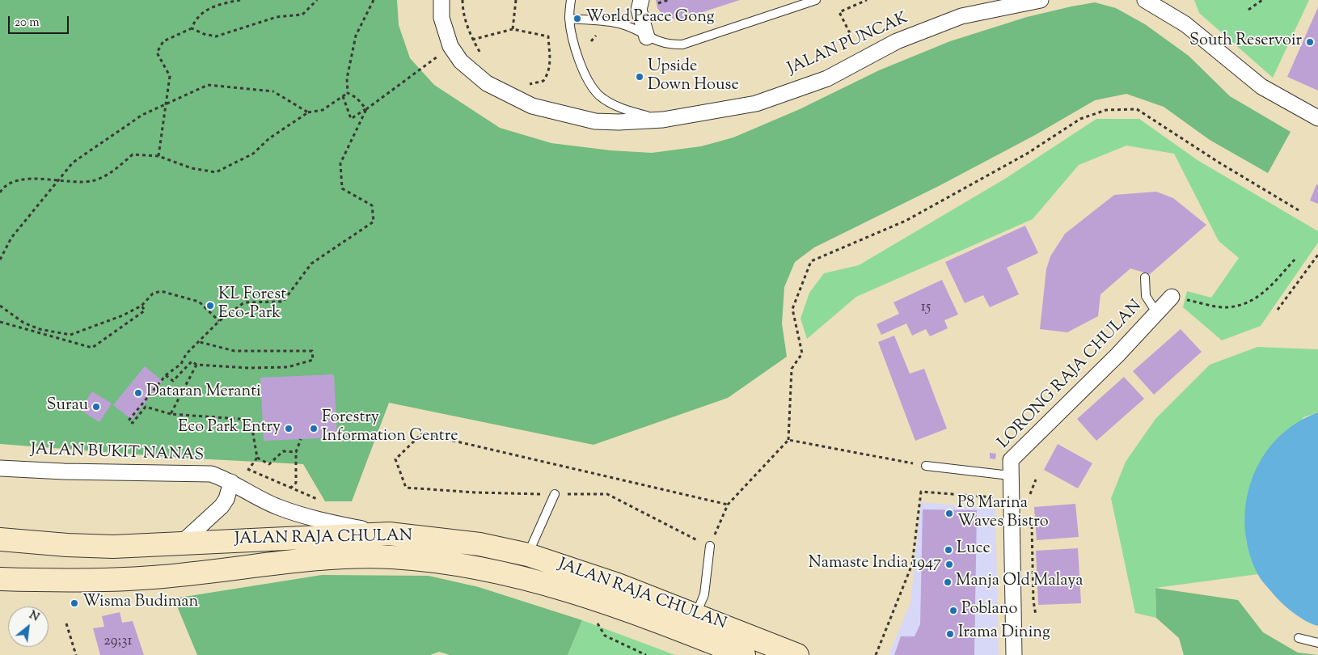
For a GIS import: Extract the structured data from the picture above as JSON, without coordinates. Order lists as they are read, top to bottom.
{
  "streets": {
    "main road": ["JALAN RAJA CHULAN"],
    "street": ["JALAN PUNCAK", "LORONG RAJA CHULAN", "JALAN BUKIT NANAS"]
  },
  "crossings": [
    ["JALAN BUKIT NANAS", "JALAN RAJA CHULAN"]
  ],
  "places": [
    "World Peace Gong",
    "South Reservoir",
    "Upside Down House",
    "KL Forest Eco-Park",
    "Dataran Meranti",
    "Surau",
    "Eco Park Entry",
    "Forestry Information Centre",
    "P8 Marina Waves Bistro",
    "Luce",
    "Namaste India 1947",
    "Manja Old Malaya",
    "Wisma Budiman",
    "Poblano",
    "Irama Dining"
  ],
  "house_numbers": ["15", "29;31"],
  "scale_bar": "20 m",
  "north": "top right"
}
